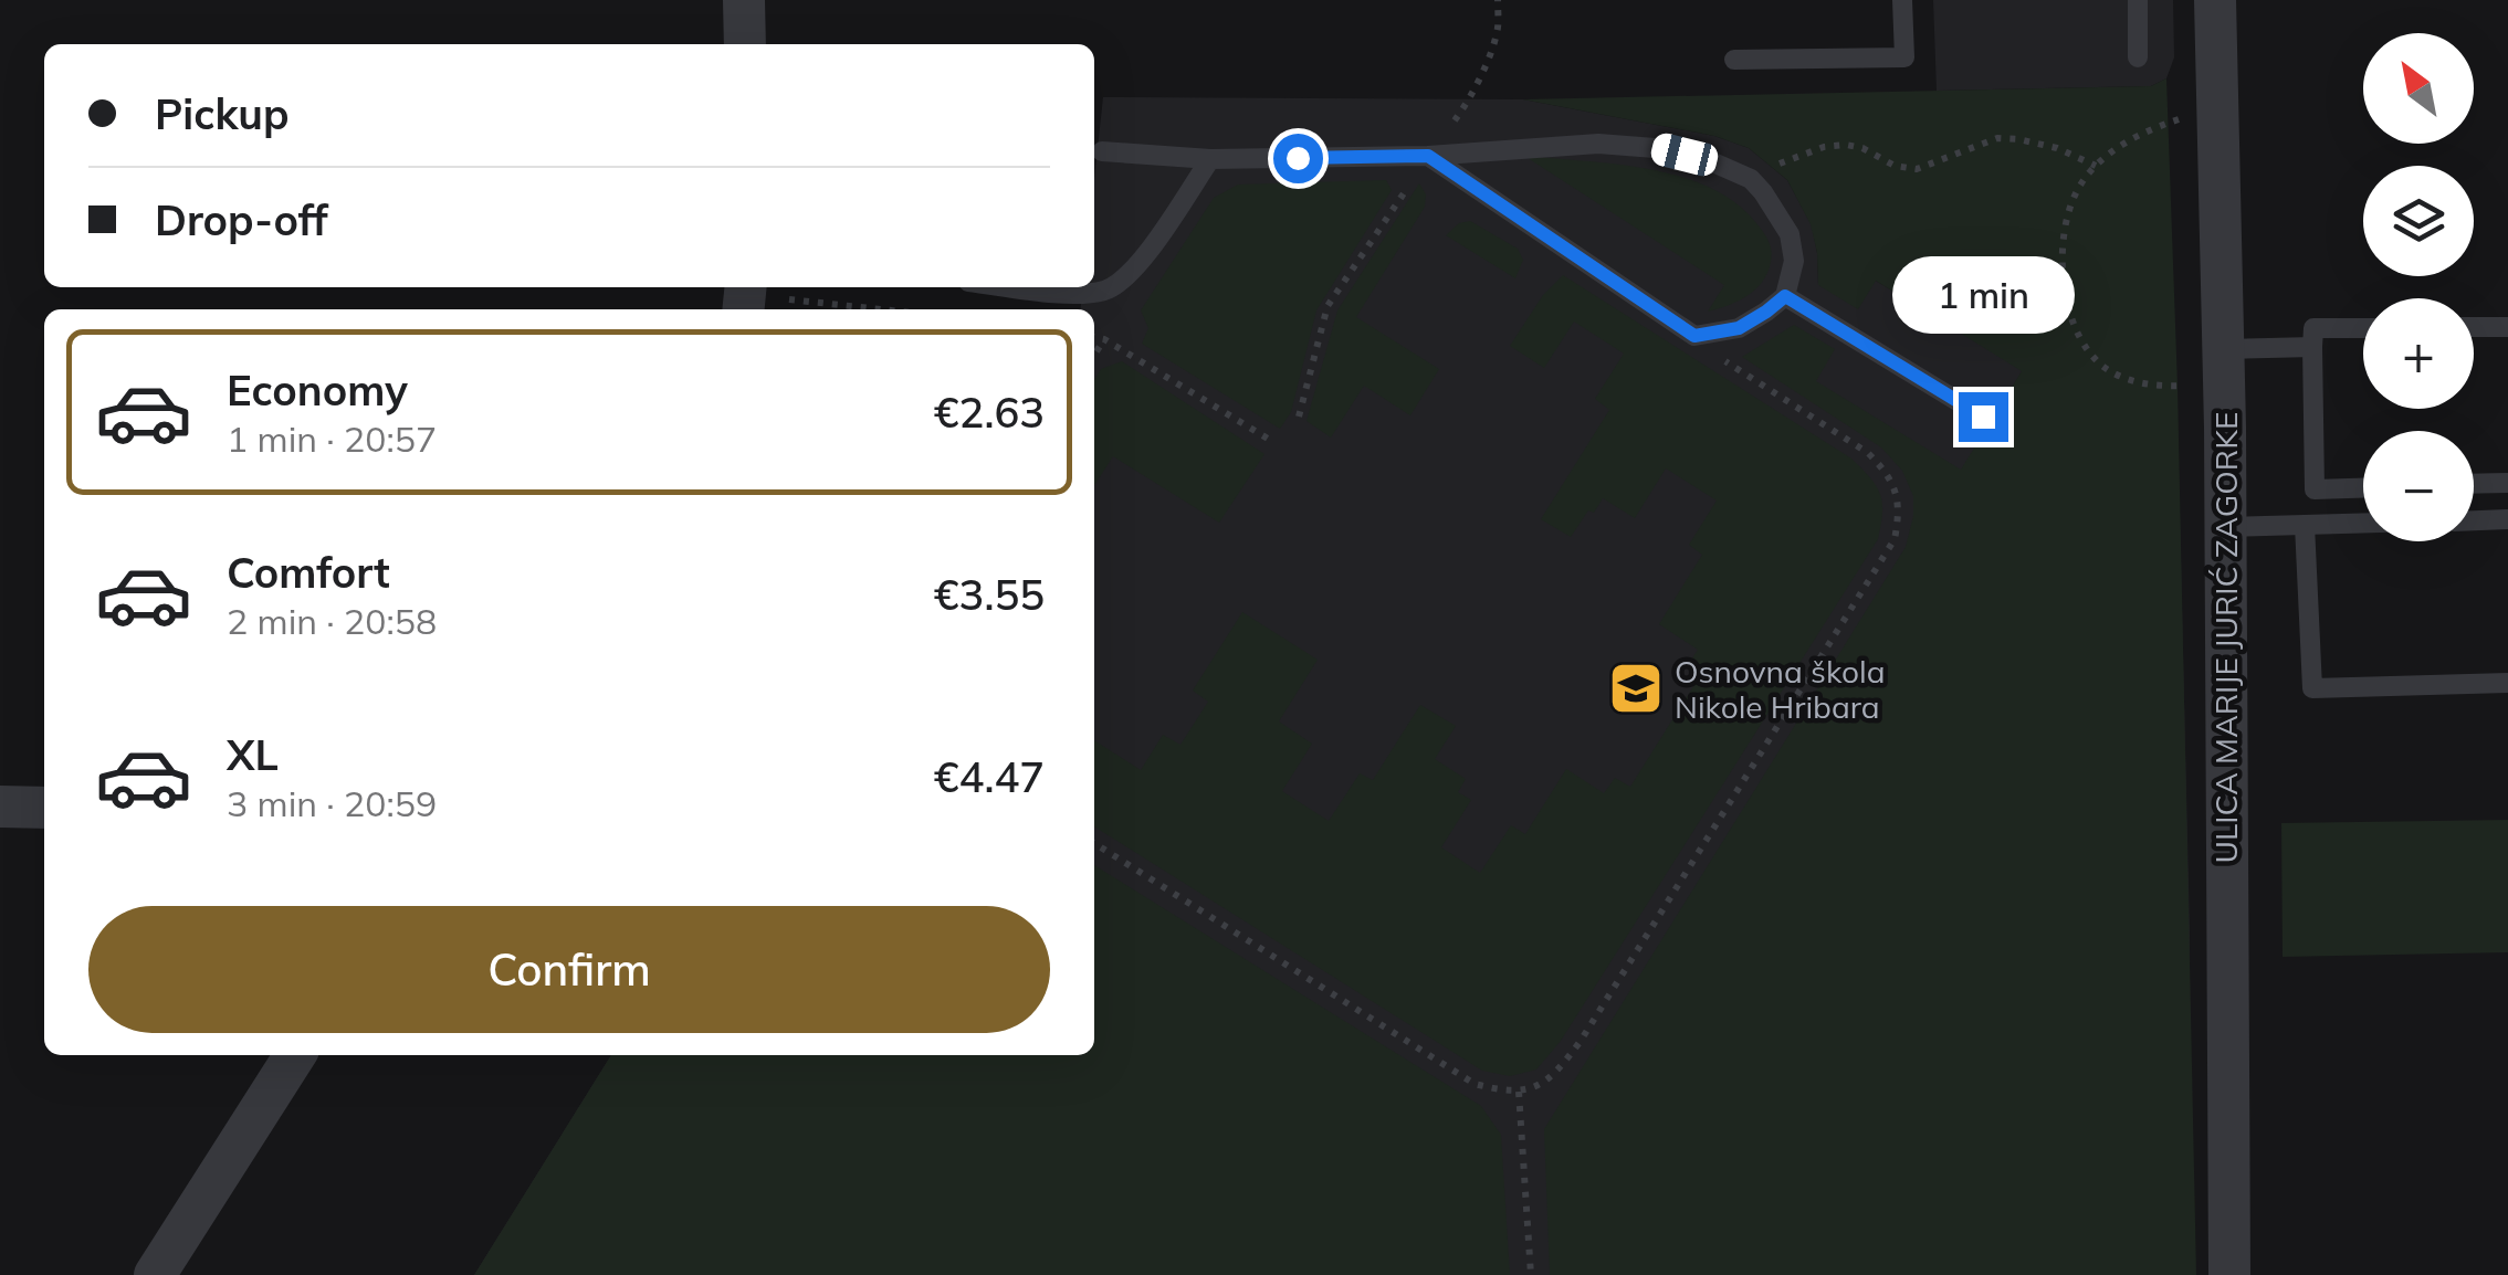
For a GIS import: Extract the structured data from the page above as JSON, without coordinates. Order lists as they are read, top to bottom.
{
  "streets": {
    "street": ["ULICA MARIJE JURIĆ ZAGORKE"]
  },
  "places": {
    "school or university": ["Osnovna škola Nikole Hribara"]
  },
  "north": "top left",
  "page": {
    "map_buttons": ["+", "−"],
    "banner": ["Pickup", "Drop-off"],
    "bubble": "1 min",
    "list": [
      {
        "name": "Economy",
        "note": "1 min · 20:57",
        "value": "€2.63"
      },
      {
        "name": "Comfort",
        "note": "2 min · 20:58",
        "value": "€3.55"
      },
      {
        "name": "XL",
        "note": "3 min · 20:59",
        "value": "€4.47"
      }
    ],
    "buttons": "Confirm"
  }
}
